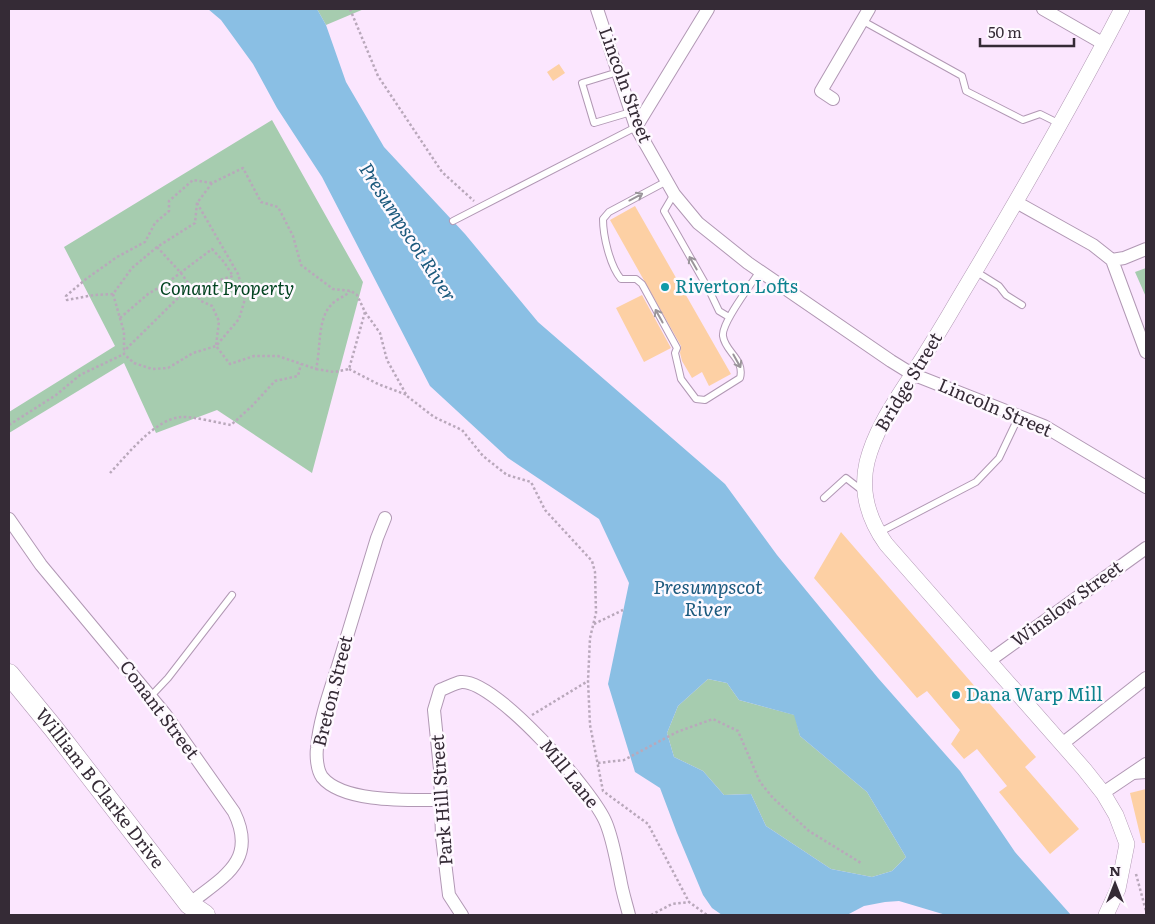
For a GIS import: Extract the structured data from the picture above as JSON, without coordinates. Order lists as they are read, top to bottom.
{
  "streets": {
    "highway": ["William B Clarke Drive"],
    "street": [
      "Lincoln Street",
      "Bridge Street",
      "Winslow Street",
      "Breton Street",
      "Conant Street",
      "Mill Lane",
      "Park Hill Street"
    ]
  },
  "crossings": [
    ["Lincoln Street", "Bridge Street"],
    ["Bridge Street", "Winslow Street"],
    ["Breton Street", "Park Hill Street"],
    ["Conant Street", "William B Clarke Drive"],
    ["Mill Lane", "Park Hill Street"]
  ],
  "water": ["Presumpscot River"],
  "parks": ["Conant Property"],
  "places": ["Riverton Lofts", "Dana Warp Mill"],
  "scale_bar": "50 m",
  "north": "top"
}
